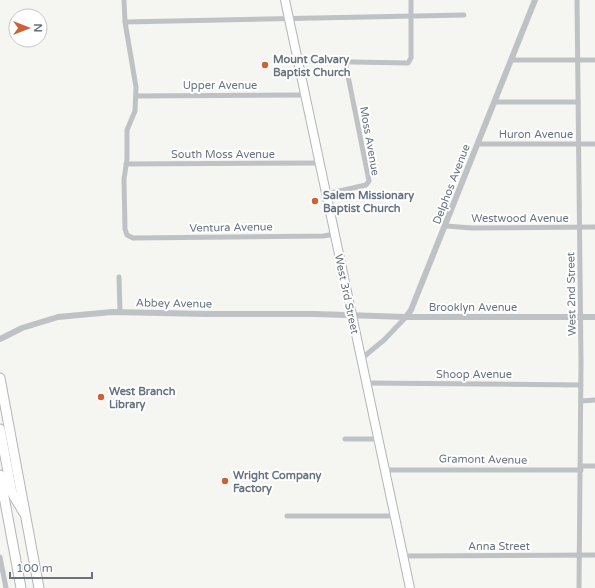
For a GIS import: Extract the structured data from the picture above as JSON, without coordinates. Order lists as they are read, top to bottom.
{
  "streets": {
    "main road": ["West 3rd Street"],
    "street": [
      "Upper Avenue",
      "Huron Avenue",
      "Moss Avenue",
      "South Moss Avenue",
      "Delphos Avenue",
      "Westwood Avenue",
      "Ventura Avenue",
      "West 2nd Street",
      "Abbey Avenue",
      "Brooklyn Avenue",
      "Shoop Avenue",
      "Gramont Avenue",
      "Anna Street"
    ]
  },
  "crossings": [
    ["Upper Avenue", "West 3rd Street"],
    ["Huron Avenue", "Delphos Avenue"],
    ["Huron Avenue", "West 2nd Street"],
    ["Moss Avenue", "West 3rd Street"],
    ["South Moss Avenue", "Ventura Avenue"],
    ["South Moss Avenue", "West 3rd Street"],
    ["Delphos Avenue", "Westwood Avenue"],
    ["Delphos Avenue", "West 3rd Street"],
    ["Delphos Avenue", "Brooklyn Avenue"],
    ["Westwood Avenue", "West 2nd Street"],
    ["Ventura Avenue", "West 3rd Street"],
    ["West 3rd Street", "Abbey Avenue"],
    ["West 3rd Street", "Brooklyn Avenue"],
    ["West 3rd Street", "Shoop Avenue"],
    ["West 3rd Street", "Gramont Avenue"],
    ["West 3rd Street", "Anna Street"],
    ["West 2nd Street", "Brooklyn Avenue"],
    ["West 2nd Street", "Shoop Avenue"],
    ["West 2nd Street", "Gramont Avenue"],
    ["West 2nd Street", "Anna Street"],
    ["Abbey Avenue", "Brooklyn Avenue"]
  ],
  "places": [
    "Mount Calvary Baptist Church",
    "Salem Missionary Baptist Church",
    "West Branch Library",
    "Wright Company Factory"
  ],
  "scale_bar": "100 m",
  "north": "right"
}
